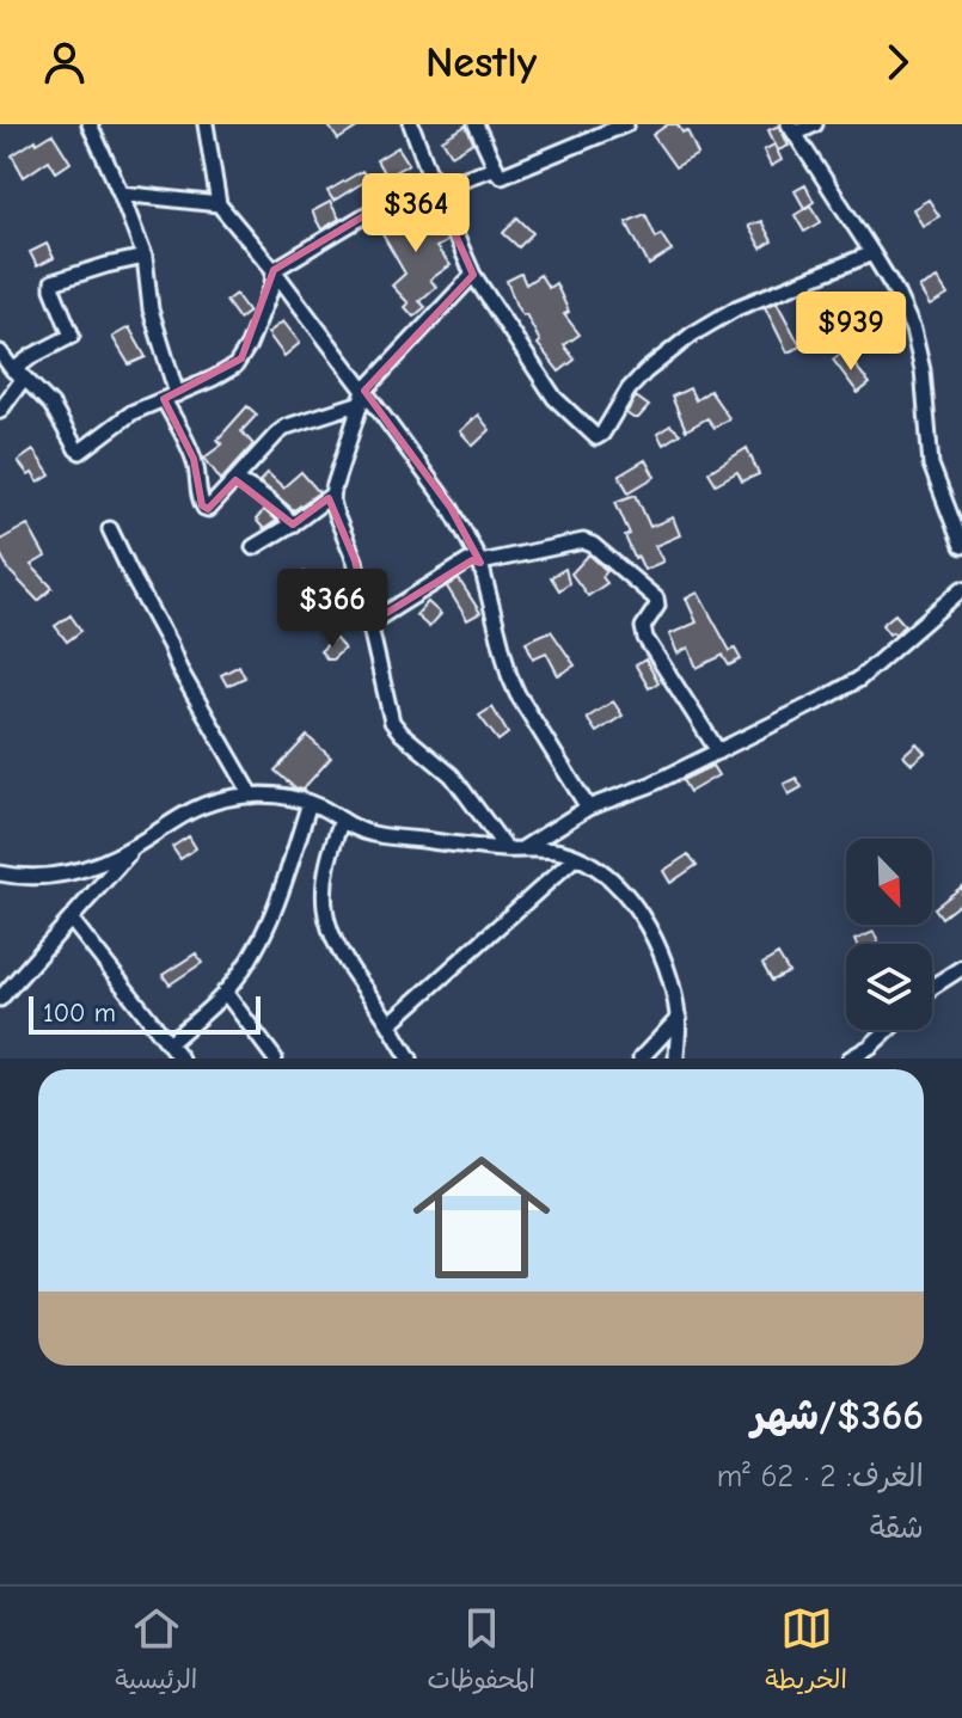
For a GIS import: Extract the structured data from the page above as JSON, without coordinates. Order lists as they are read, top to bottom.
{
  "scale_bar": "100 m",
  "north": "bottom right",
  "page": {
    "header": "Nestly",
    "price": ["$364", "$939", "$366"],
    "scale": "100 m",
    "list": [
      {
        "name": "$366/شهر",
        "note": "الغرف: 2 · 62 m² · شقة"
      }
    ],
    "tabs": ["الخريطة", "المحفوظات", "الرئيسية"]
  }
}
